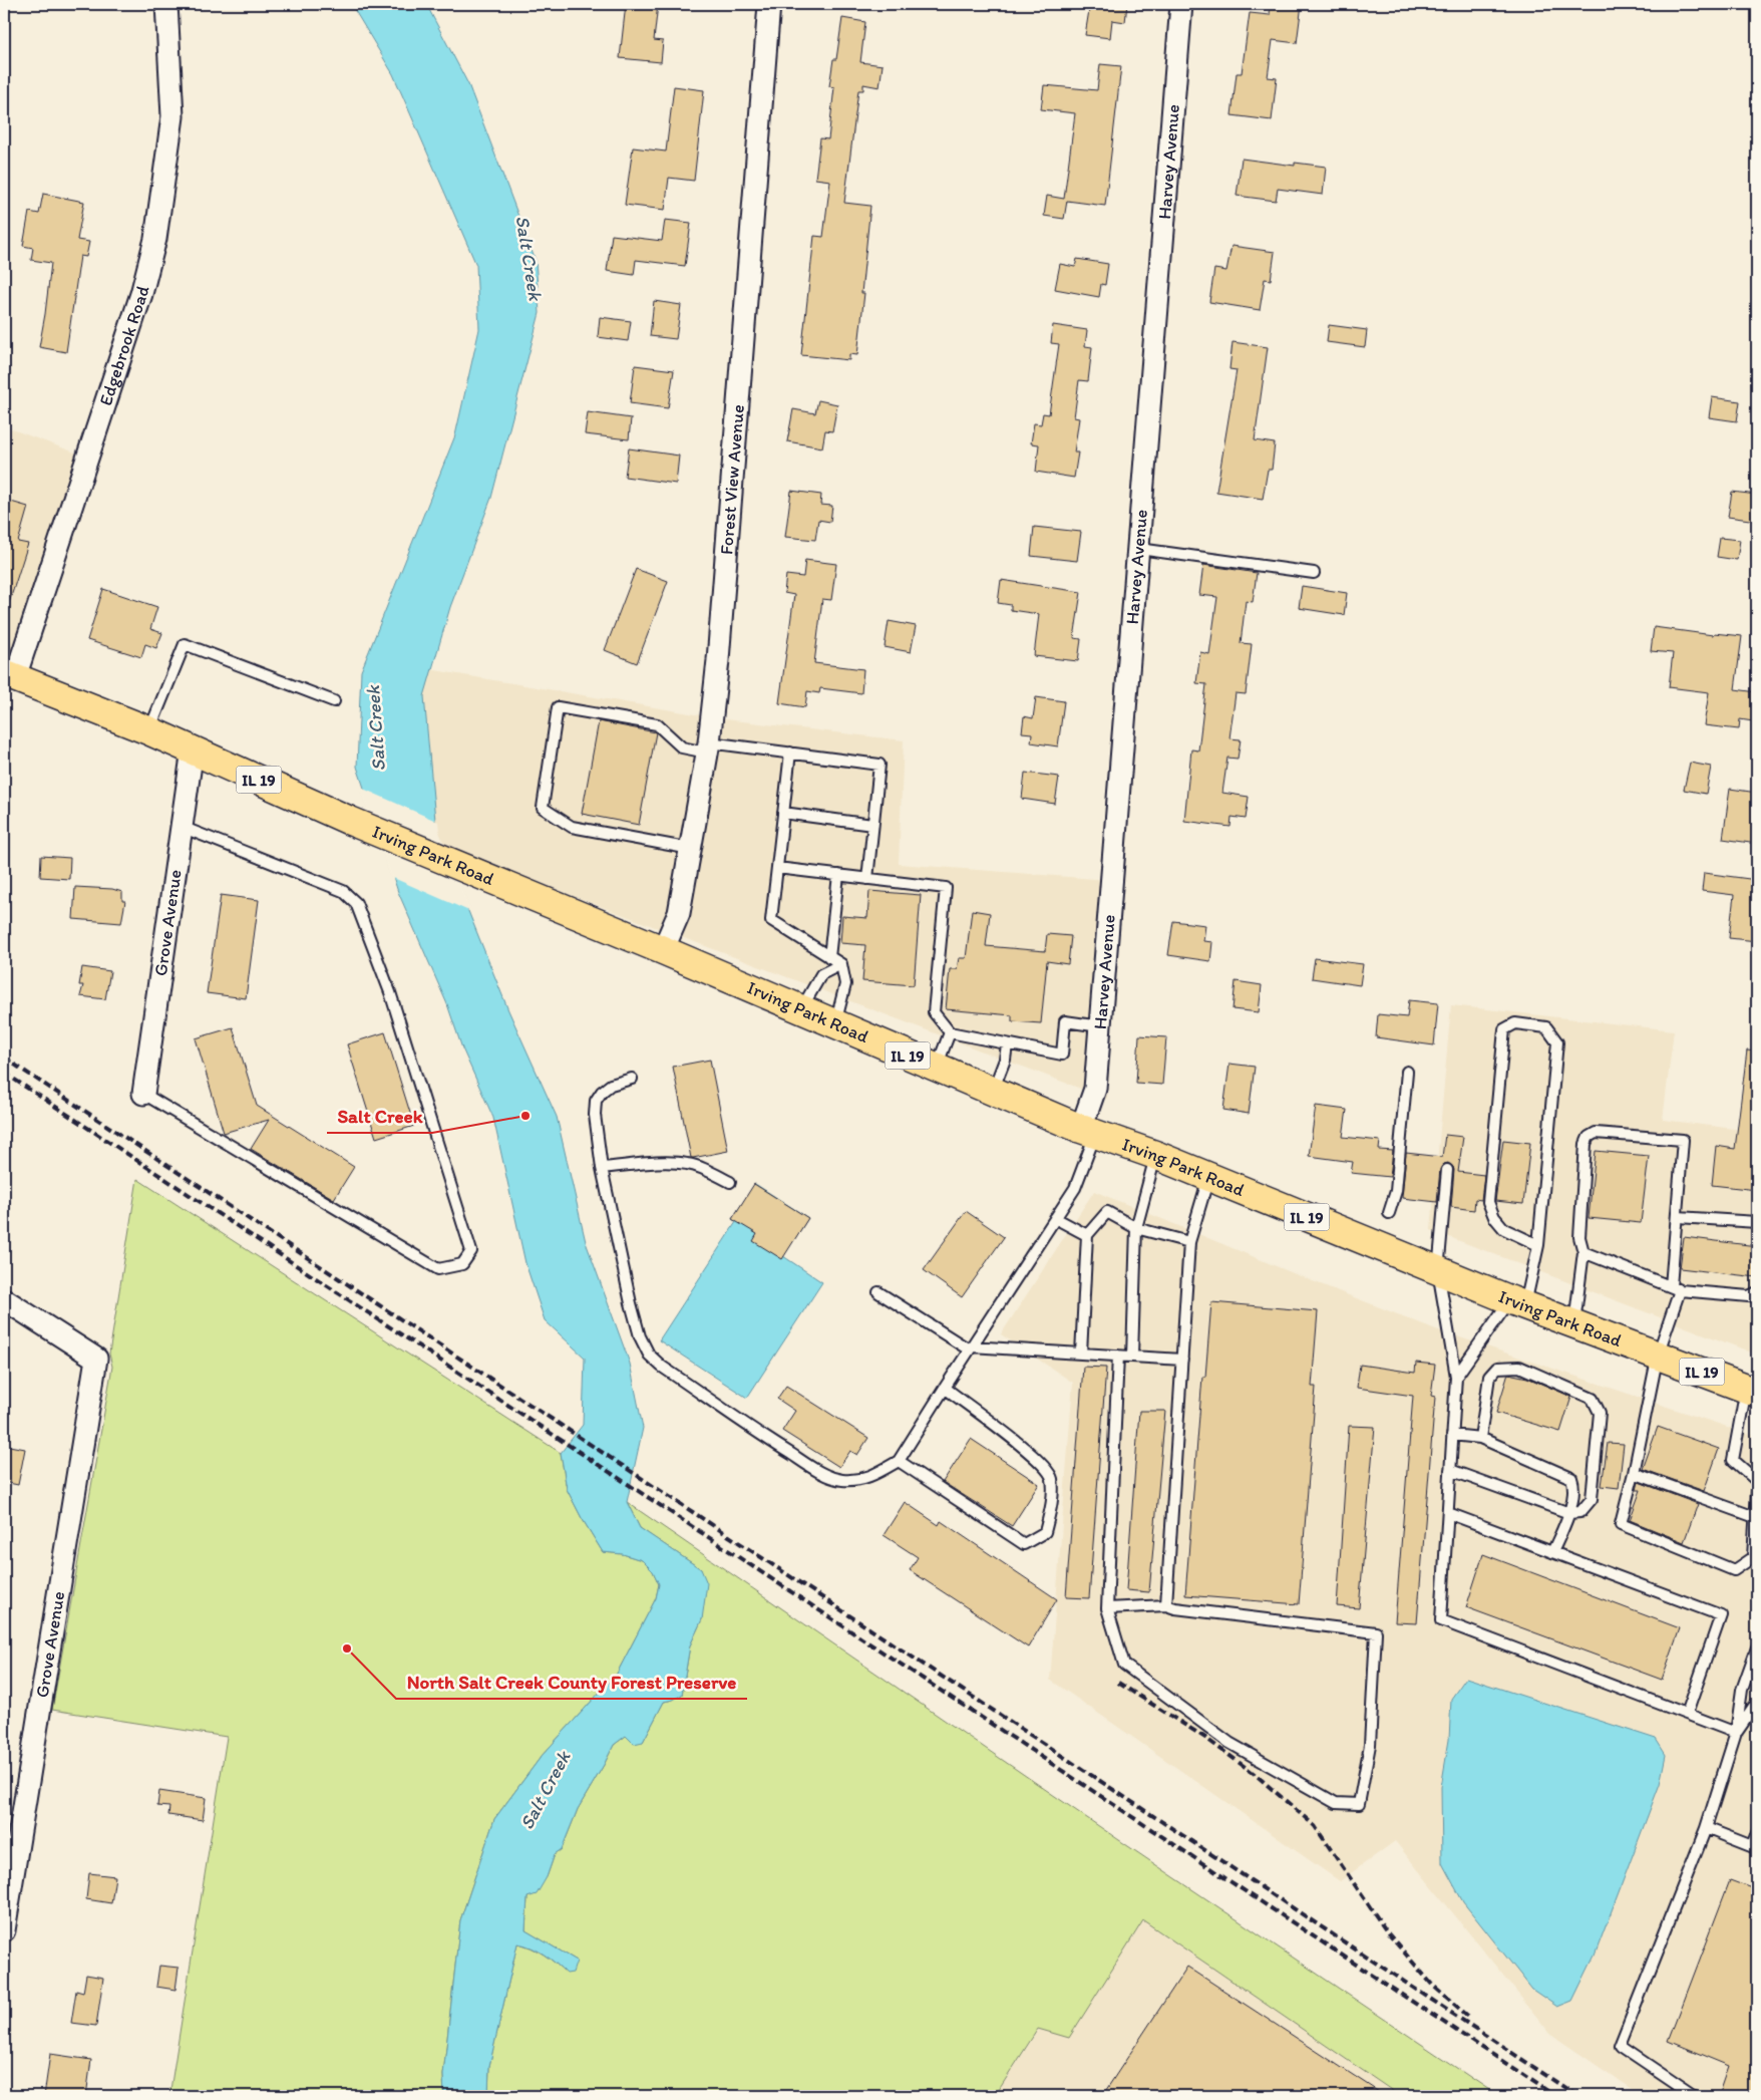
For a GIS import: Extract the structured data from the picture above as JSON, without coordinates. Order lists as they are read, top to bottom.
{
  "streets": {
    "main road": ["IL 19", "Irving Park Road"],
    "street": [
      "Harvey Avenue",
      "Edgebrook Road",
      "Forest View Avenue",
      "Grove Avenue"
    ]
  },
  "crossings": [
    ["Harvey Avenue", "Irving Park Road"],
    ["Edgebrook Road", "Irving Park Road"],
    ["Forest View Avenue", "Irving Park Road"],
    ["Irving Park Road", "Grove Avenue"]
  ],
  "water": ["Salt Creek"],
  "places": ["Salt Creek", "North Salt Creek County Forest Preserve"]
}
